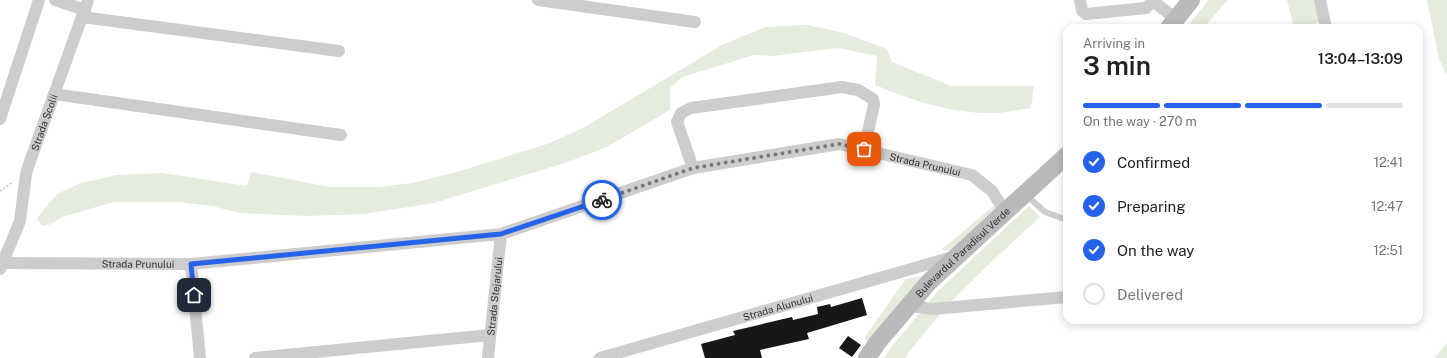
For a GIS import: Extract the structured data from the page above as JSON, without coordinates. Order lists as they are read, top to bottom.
{
  "streets": {
    "street": [
      "Strada Școlii",
      "Strada Prunului",
      "Bulevardul Paradisul Verde",
      "Strada Stejarului",
      "Strada Alunului"
    ]
  },
  "crossings": [
    ["Strada Școlii", "Strada Prunului"],
    ["Strada Prunului", "Bulevardul Paradisul Verde"],
    ["Strada Prunului", "Strada Stejarului"],
    ["Bulevardul Paradisul Verde", "Strada Alunului"]
  ],
  "page": {
    "heading": ["3 min", "Arriving in", "13:04–13:09"],
    "bar": "On the way · 270 m",
    "list": [
      ["Confirmed", "12:41"],
      ["Preparing", "12:47"],
      ["On the way", "12:51"],
      "Delivered"
    ]
  }
}
